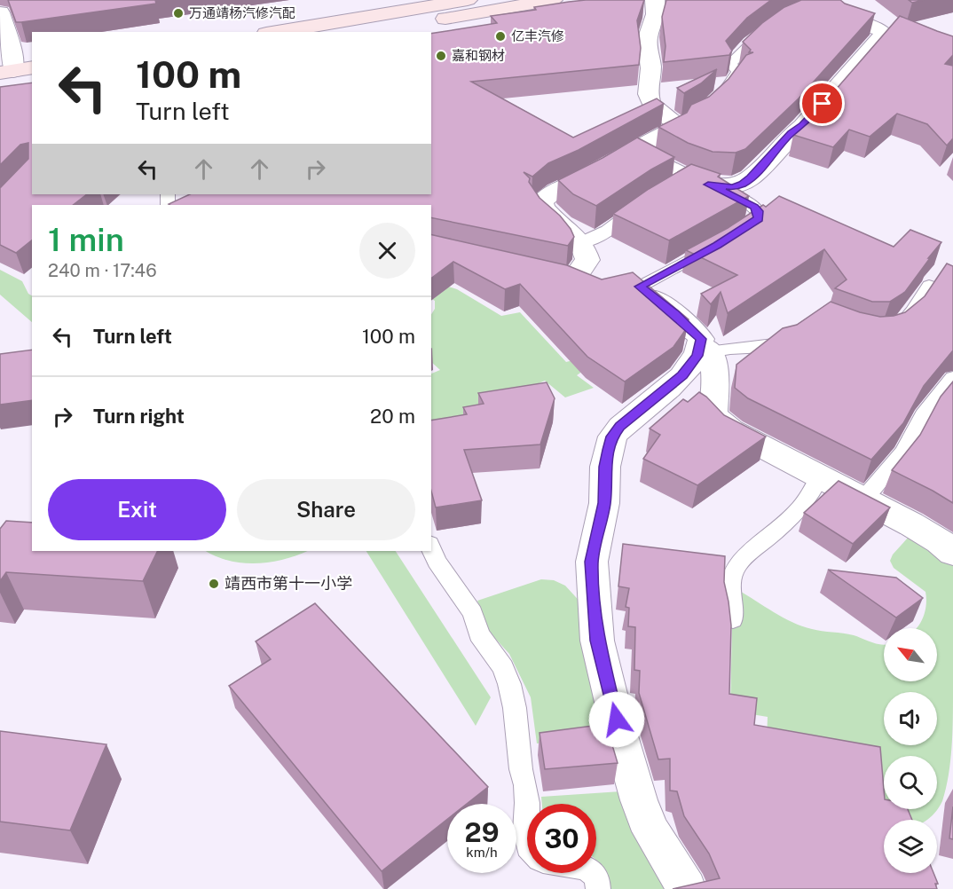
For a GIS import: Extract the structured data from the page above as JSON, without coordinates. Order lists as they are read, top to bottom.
{
  "places": [
    "万通靖杨汽修汽配",
    "亿丰汽修",
    "嘉和钢材",
    "靖西市第十一小学"
  ],
  "north": "top left",
  "page": {
    "turn": ["100 m", "Turn left"],
    "heading": ["1 min", "240 m · 17:46"],
    "list": [
      {
        "name": "Turn left",
        "value": "100 m"
      },
      {
        "name": "Turn right",
        "value": "20 m"
      }
    ],
    "buttons": ["Exit", "Share"],
    "speed": "29 km/h",
    "limit": "30"
  }
}
